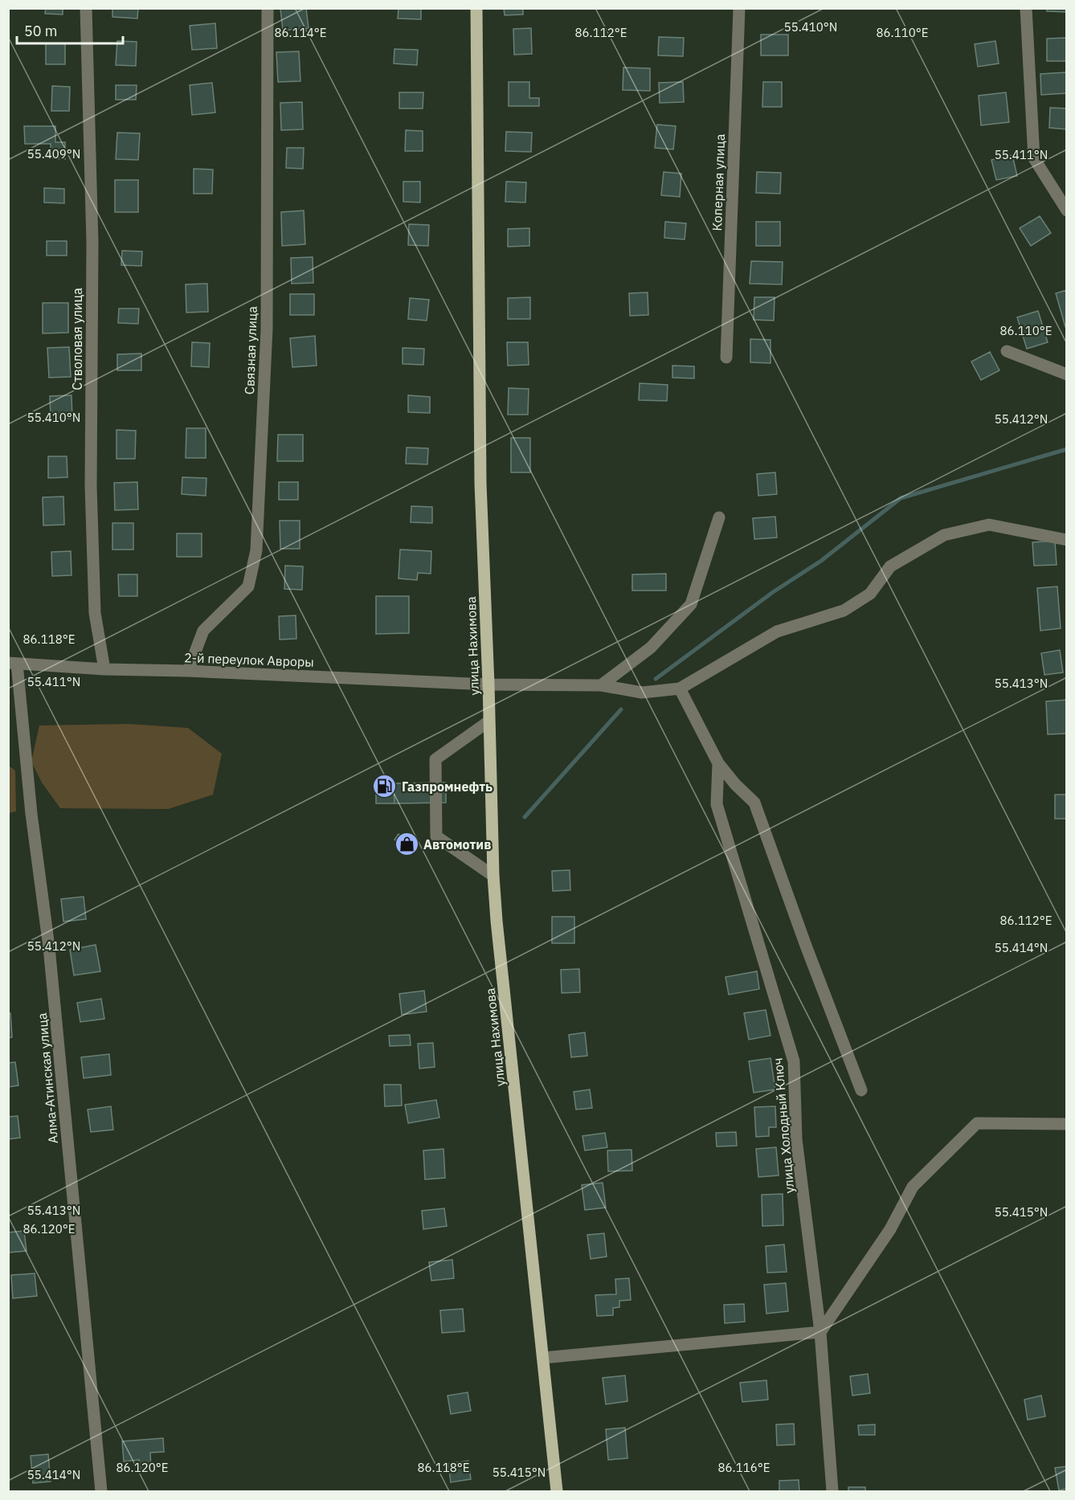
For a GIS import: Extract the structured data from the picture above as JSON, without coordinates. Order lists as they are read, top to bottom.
{
  "streets": {
    "main road": ["улица Нахимова"],
    "street": [
      "Коперная улица",
      "Стволовая улица",
      "Связная улица",
      "2-й переулок Авроры",
      "Алма-Атинская улица",
      "улица Холодный Ключ"
    ]
  },
  "crossings": [
    ["Стволовая улица", "2-й переулок Авроры"],
    ["Связная улица", "2-й переулок Авроры"],
    ["улица Нахимова", "2-й переулок Авроры"],
    ["2-й переулок Авроры", "Алма-Атинская улица"],
    ["2-й переулок Авроры", "улица Холодный Ключ"]
  ],
  "places": {
    "fuel station": ["Газпромнефть"],
    "shop": ["Автомотив"]
  },
  "scale_bar": "50 m",
  "coordinates": [
    "55.410°N",
    "86.114°E",
    "86.112°E",
    "86.110°E",
    "55.409°N",
    "55.411°N",
    "55.412°N",
    "86.118°E",
    "55.413°N",
    "55.414°N",
    "55.415°N",
    "86.120°E",
    "86.116°E"
  ]
}
